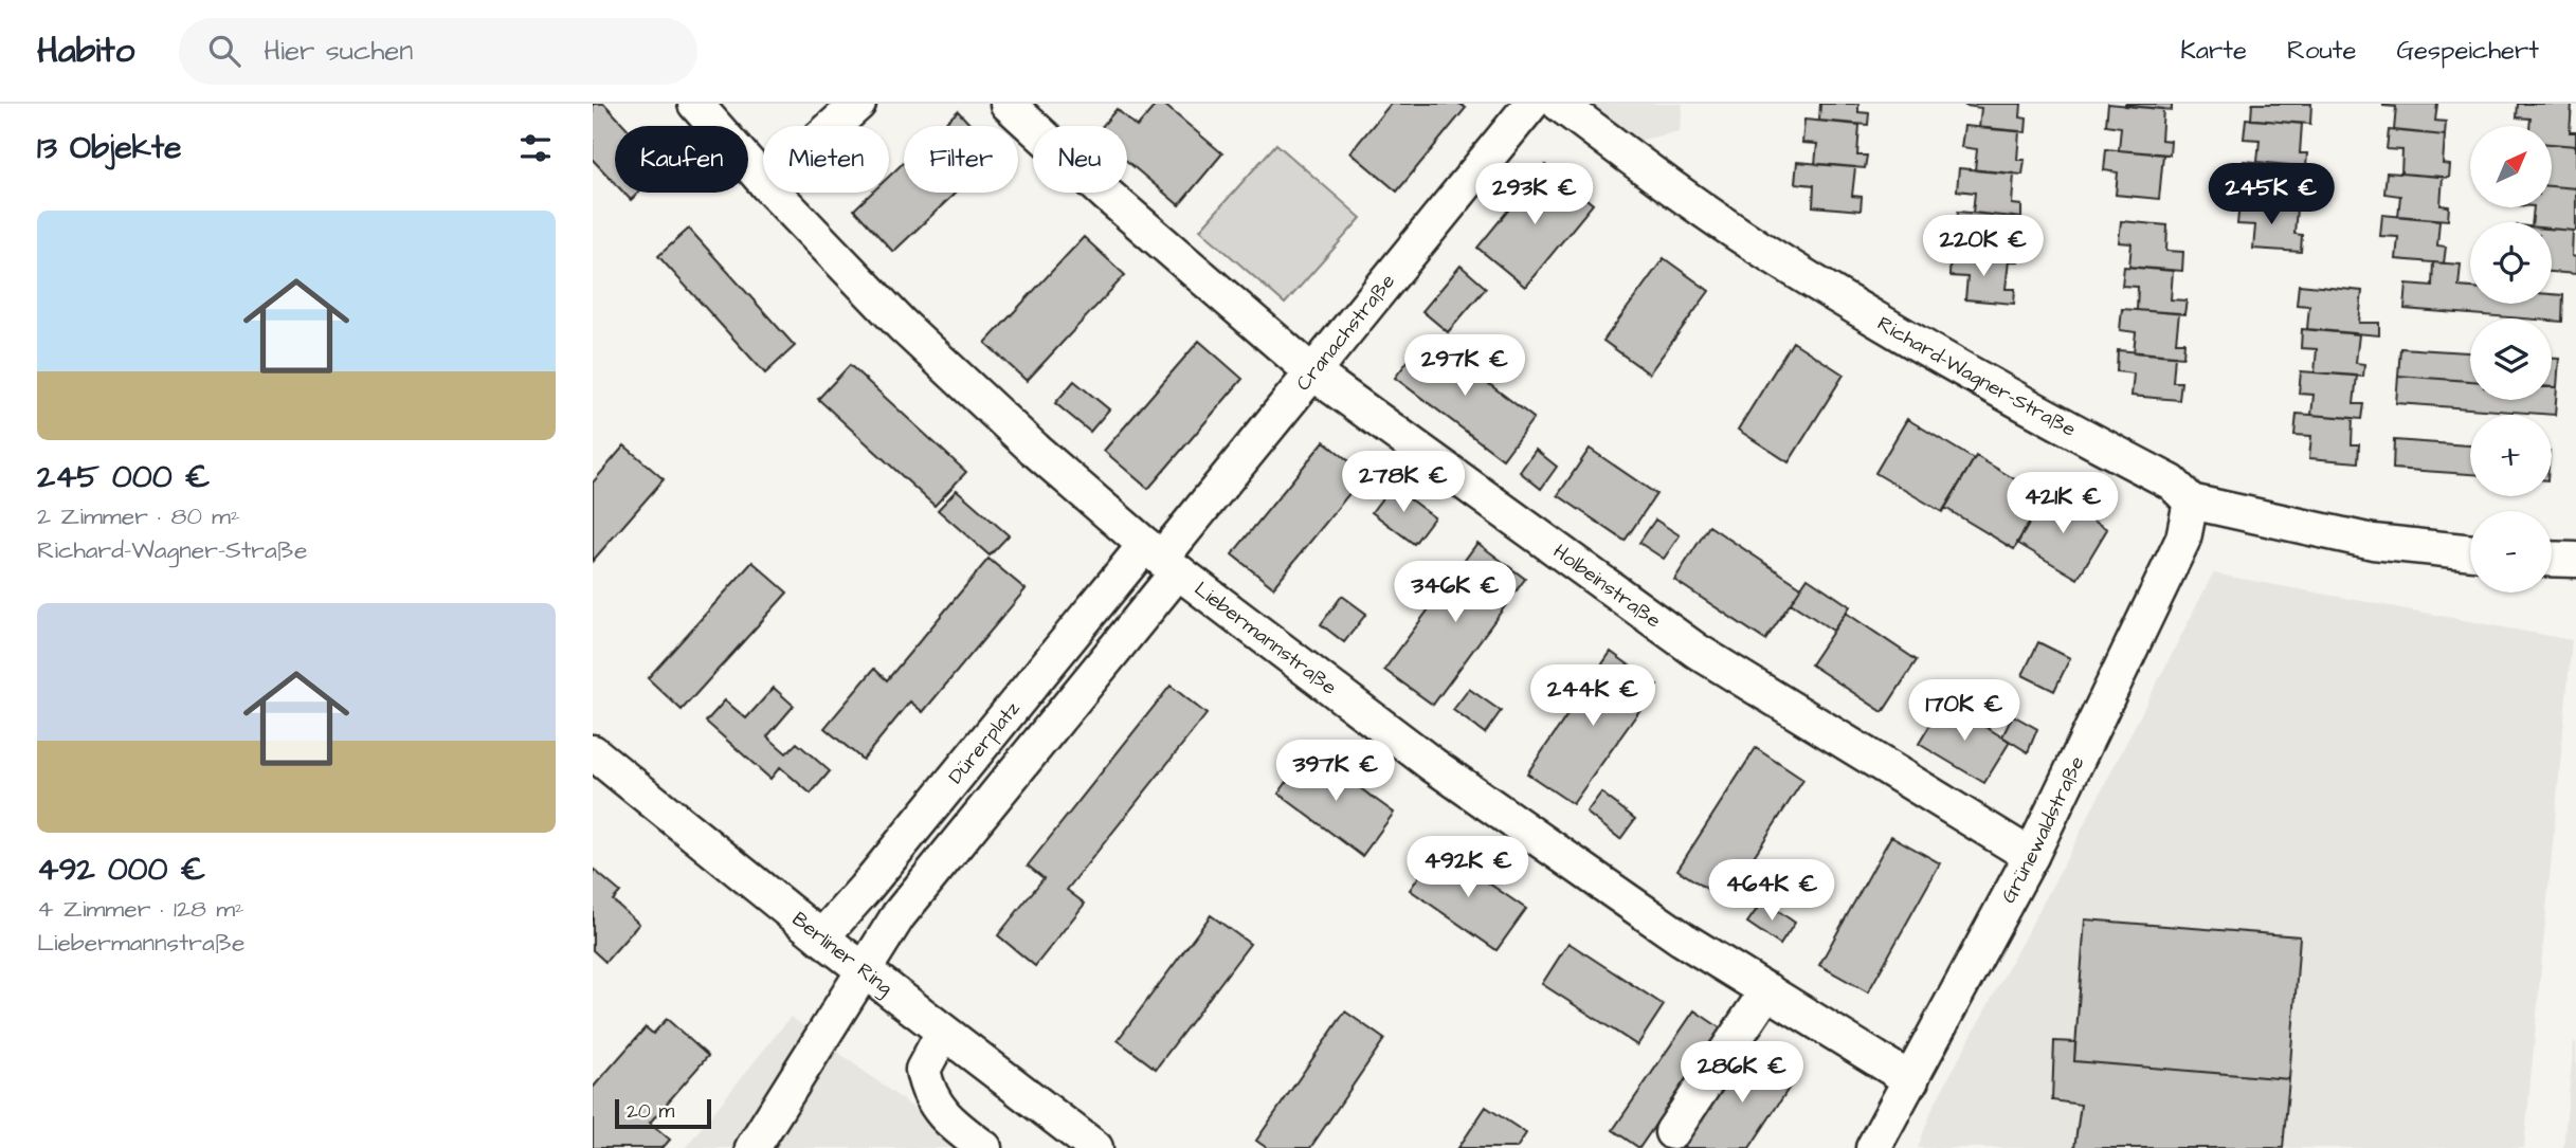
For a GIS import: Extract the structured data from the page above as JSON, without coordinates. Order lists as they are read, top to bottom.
{
  "streets": {
    "street": [
      "Cranachstraße",
      "Richard-Wagner-Straße",
      "Holbeinstraße",
      "Liebermannstraße",
      "Dürerplatz",
      "Grünewaldstraße",
      "Berliner Ring"
    ]
  },
  "crossings": [
    ["Cranachstraße", "Holbeinstraße"],
    ["Cranachstraße", "Liebermannstraße"],
    ["Cranachstraße", "Dürerplatz"],
    ["Richard-Wagner-Straße", "Grünewaldstraße"],
    ["Holbeinstraße", "Grünewaldstraße"],
    ["Liebermannstraße", "Dürerplatz"],
    ["Liebermannstraße", "Grünewaldstraße"],
    ["Dürerplatz", "Berliner Ring"]
  ],
  "scale_bar": "20 m",
  "north": "top right",
  "page": {
    "header": "Habito",
    "search": "Hier suchen",
    "nav": ["Karte", "Route", "Gespeichert"],
    "heading": "13 Objekte",
    "map_buttons": ["+", "−"],
    "chip": [
      "Kaufen",
      "Mieten",
      "Filter",
      "Neu"
    ],
    "price": [
      "293K €",
      "245K €",
      "220K €",
      "297K €",
      "278K €",
      "421K €",
      "346K €",
      "244K €",
      "170K €",
      "397K €",
      "492K €",
      "464K €",
      "286K €"
    ],
    "list": [
      {
        "name": "245 000 €",
        "note": "2 Zimmer · 80 m² · Richard-Wagner-Straße"
      },
      {
        "name": "492 000 €",
        "note": "4 Zimmer · 128 m² · Liebermannstraße"
      }
    ],
    "scale": "20 m"
  }
}
